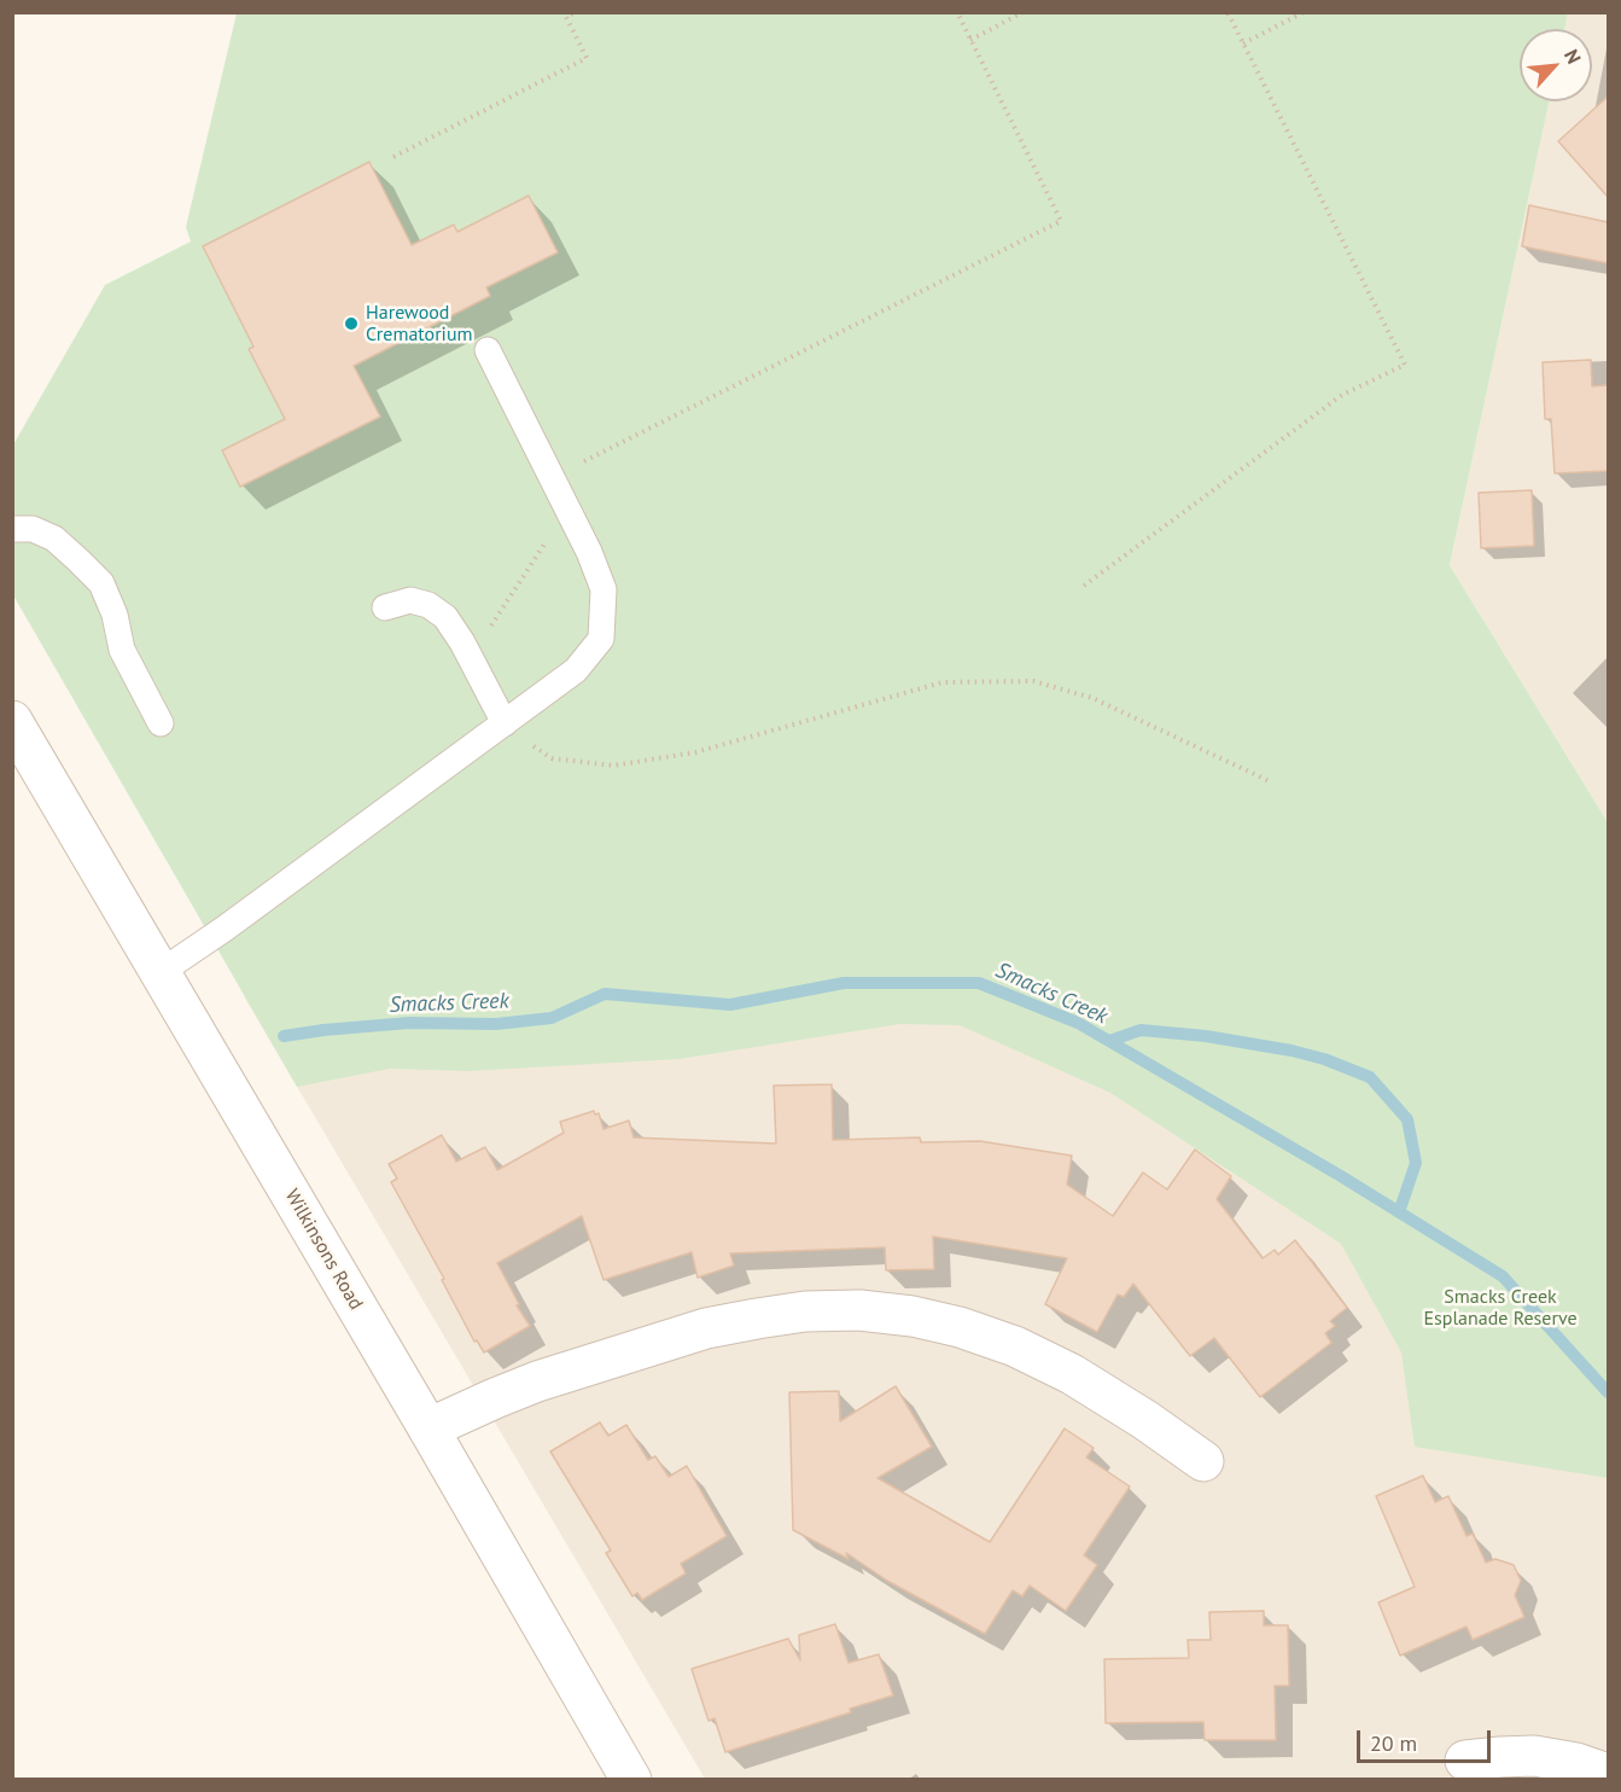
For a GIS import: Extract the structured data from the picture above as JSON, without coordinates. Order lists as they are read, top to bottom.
{
  "streets": {
    "street": ["Wilkinsons Road"]
  },
  "water": ["Smacks Creek"],
  "parks": ["Smacks Creek Esplanade Reserve"],
  "places": ["Harewood Crematorium"],
  "scale_bar": "20 m",
  "north": "top right"
}
